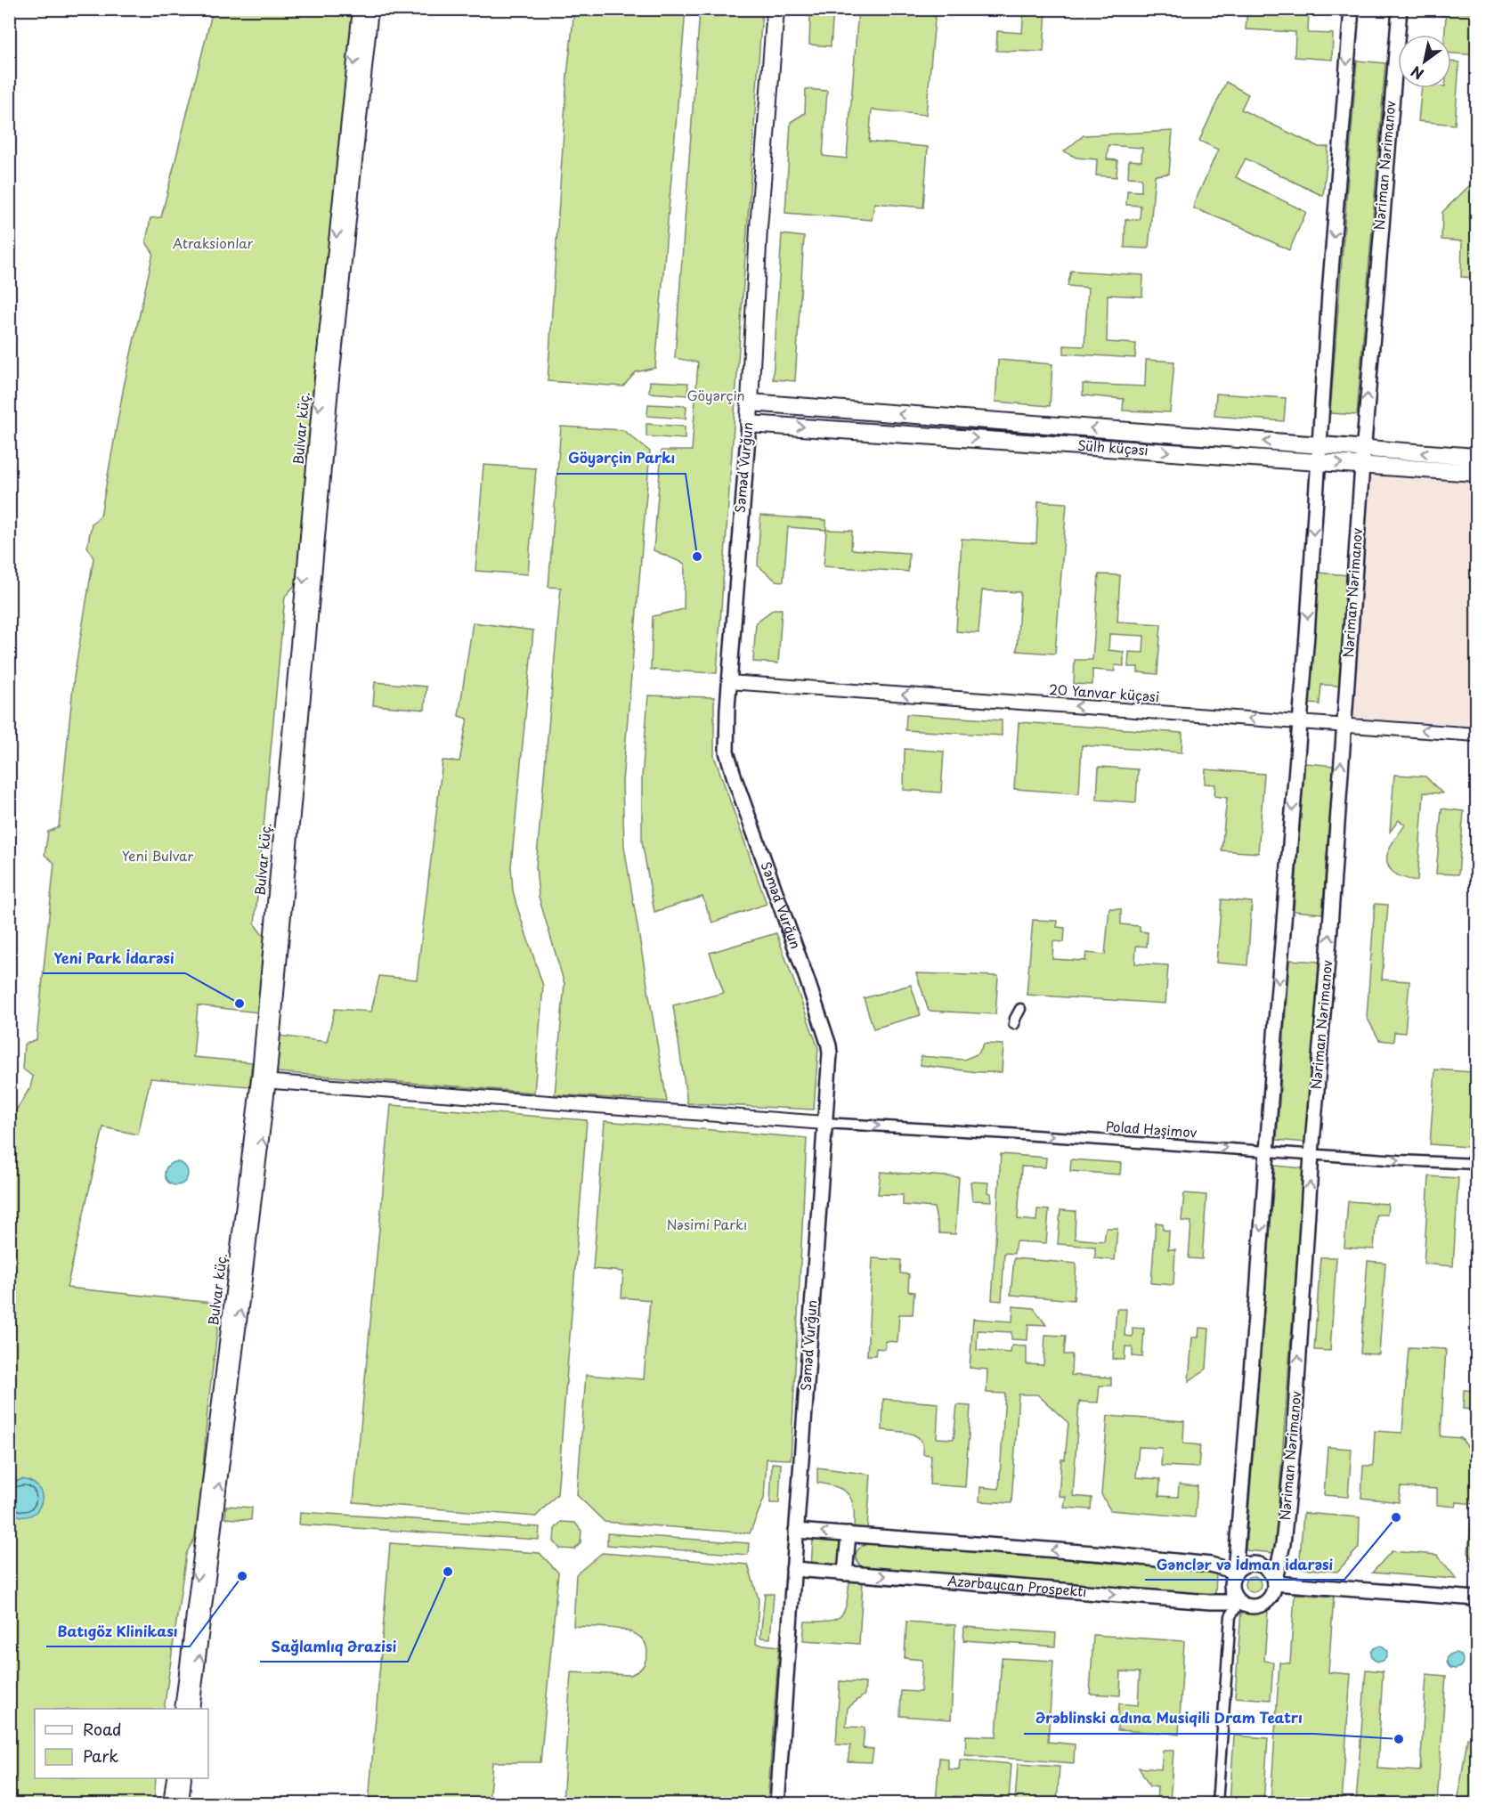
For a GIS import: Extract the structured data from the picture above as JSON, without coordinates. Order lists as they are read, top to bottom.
{
  "streets": {
    "main road": [
      "Nəriman Nərimanov",
      "Sülh küçəsi",
      "Səməd Vurğun",
      "Azərbaycan Prospekti"
    ],
    "street": ["Bulvar küç.", "20 Yanvar küçəsi", "Polad Həşimov"]
  },
  "crossings": [
    ["Nəriman Nərimanov", "Sülh küçəsi"],
    ["Nəriman Nərimanov", "20 Yanvar küçəsi"],
    ["Nəriman Nərimanov", "Polad Həşimov"],
    ["Nəriman Nərimanov", "Azərbaycan Prospekti"],
    ["Sülh küçəsi", "Səməd Vurğun"],
    ["Səməd Vurğun", "20 Yanvar küçəsi"],
    ["Səməd Vurğun", "Polad Həşimov"],
    ["Səməd Vurğun", "Azərbaycan Prospekti"]
  ],
  "one_way": ["20 Yanvar küçəsi", "Polad Həşimov"],
  "parks": [
    "Atraksionlar",
    "Göyərçin",
    "Yeni Bulvar",
    "Nəsimi Parkı"
  ],
  "places": [
    "Göyərçin Parkı",
    "Yeni Park İdarəsi",
    "Gənclər və İdman idarəsi",
    "Sağlamlıq Ərazisi",
    "Batıgöz Klinikası",
    "Ərəblinski adına Musiqili Dram Teatrı"
  ],
  "legend": ["Road", "Park"],
  "north": "bottom left"
}
